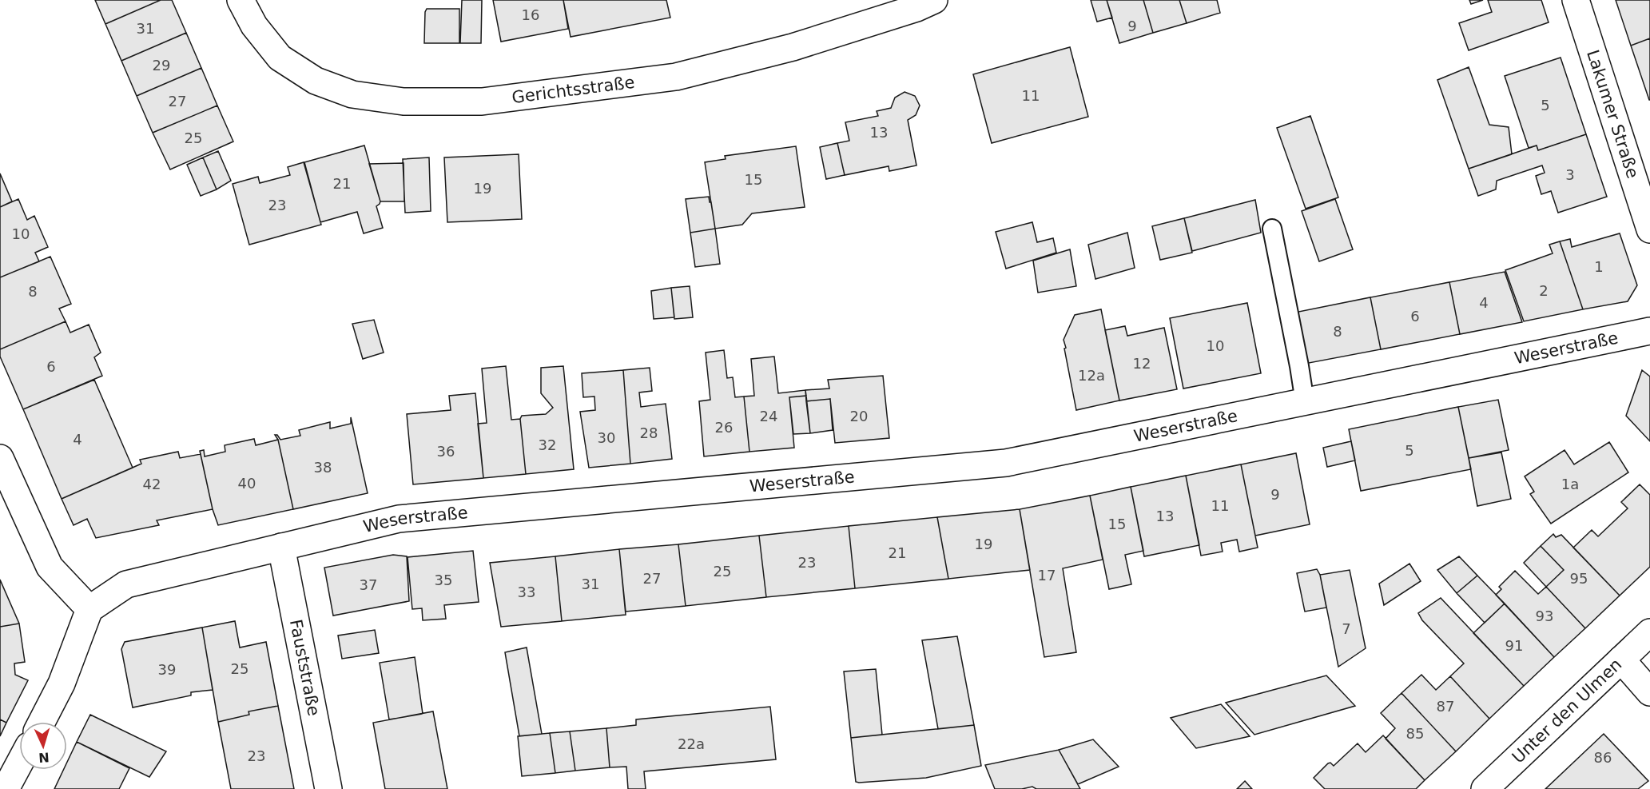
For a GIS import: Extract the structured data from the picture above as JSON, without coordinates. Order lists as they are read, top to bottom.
{
  "streets": {
    "street": [
      "Gerichtsstraße",
      "Lakumer Straße",
      "Weserstraße",
      "Fauststraße",
      "Unter den Ulmen"
    ]
  },
  "crossings": [
    ["Weserstraße", "Fauststraße"]
  ],
  "house_numbers": [
    "16",
    "9",
    "31",
    "29",
    "11",
    "27",
    "5",
    "13",
    "25",
    "3",
    "15",
    "21",
    "19",
    "23",
    "10",
    "1",
    "2",
    "8",
    "4",
    "6",
    "8",
    "10",
    "12",
    "6",
    "12a",
    "24",
    "20",
    "26",
    "28",
    "30",
    "4",
    "32",
    "5",
    "36",
    "38",
    "40",
    "42",
    "1a",
    "9",
    "11",
    "13",
    "15",
    "19",
    "21",
    "23",
    "25",
    "17",
    "27",
    "95",
    "35",
    "31",
    "37",
    "33",
    "93",
    "7",
    "91",
    "25",
    "39",
    "87",
    "85",
    "22a",
    "23",
    "86"
  ],
  "north": "bottom"
}
